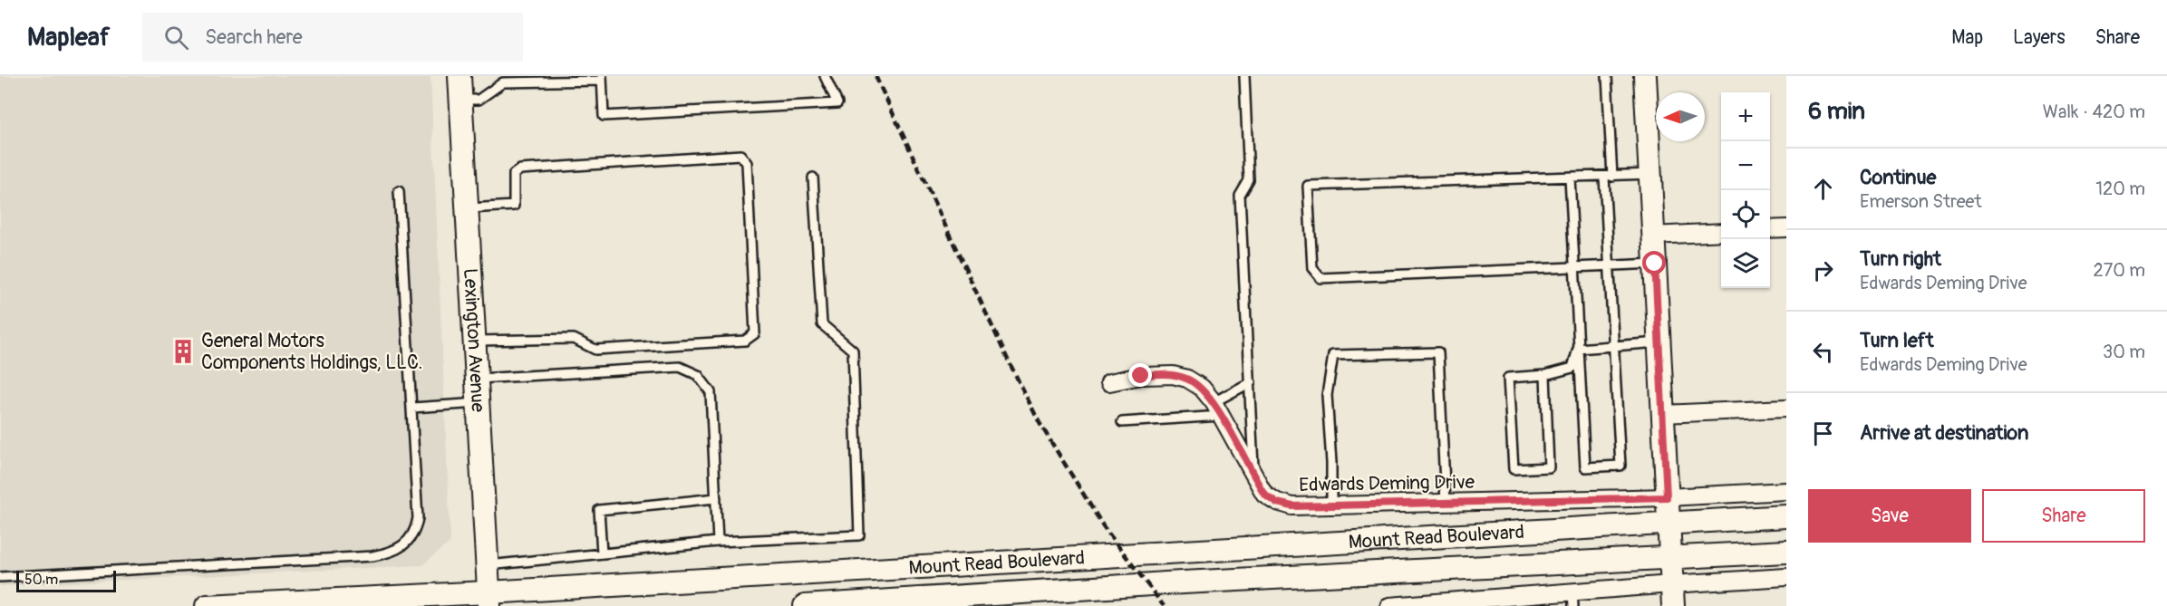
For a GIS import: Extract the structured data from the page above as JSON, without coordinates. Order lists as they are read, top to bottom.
{
  "streets": {
    "main road": ["Lexington Avenue", "Mount Read Boulevard"],
    "street": ["Edwards Deming Drive"]
  },
  "crossings": [
    ["Lexington Avenue", "Mount Read Boulevard"]
  ],
  "places": {
    "building": ["General Motors Components Holdings, LLC."]
  },
  "scale_bar": "50 m",
  "north": "left",
  "page": {
    "header": "Mapleaf",
    "search": "Search here",
    "nav": ["Map", "Layers", "Share"],
    "heading": ["6 min", "Walk · 420 m"],
    "map_buttons": ["+", "−"],
    "list": [
      ["Continue", "Emerson Street", "120 m"],
      ["Turn right", "Edwards Deming Drive", "270 m"],
      ["Turn left", "Edwards Deming Drive", "30 m"],
      "Arrive at destination"
    ],
    "buttons": ["Save", "Share"],
    "scale": "50 m"
  }
}
